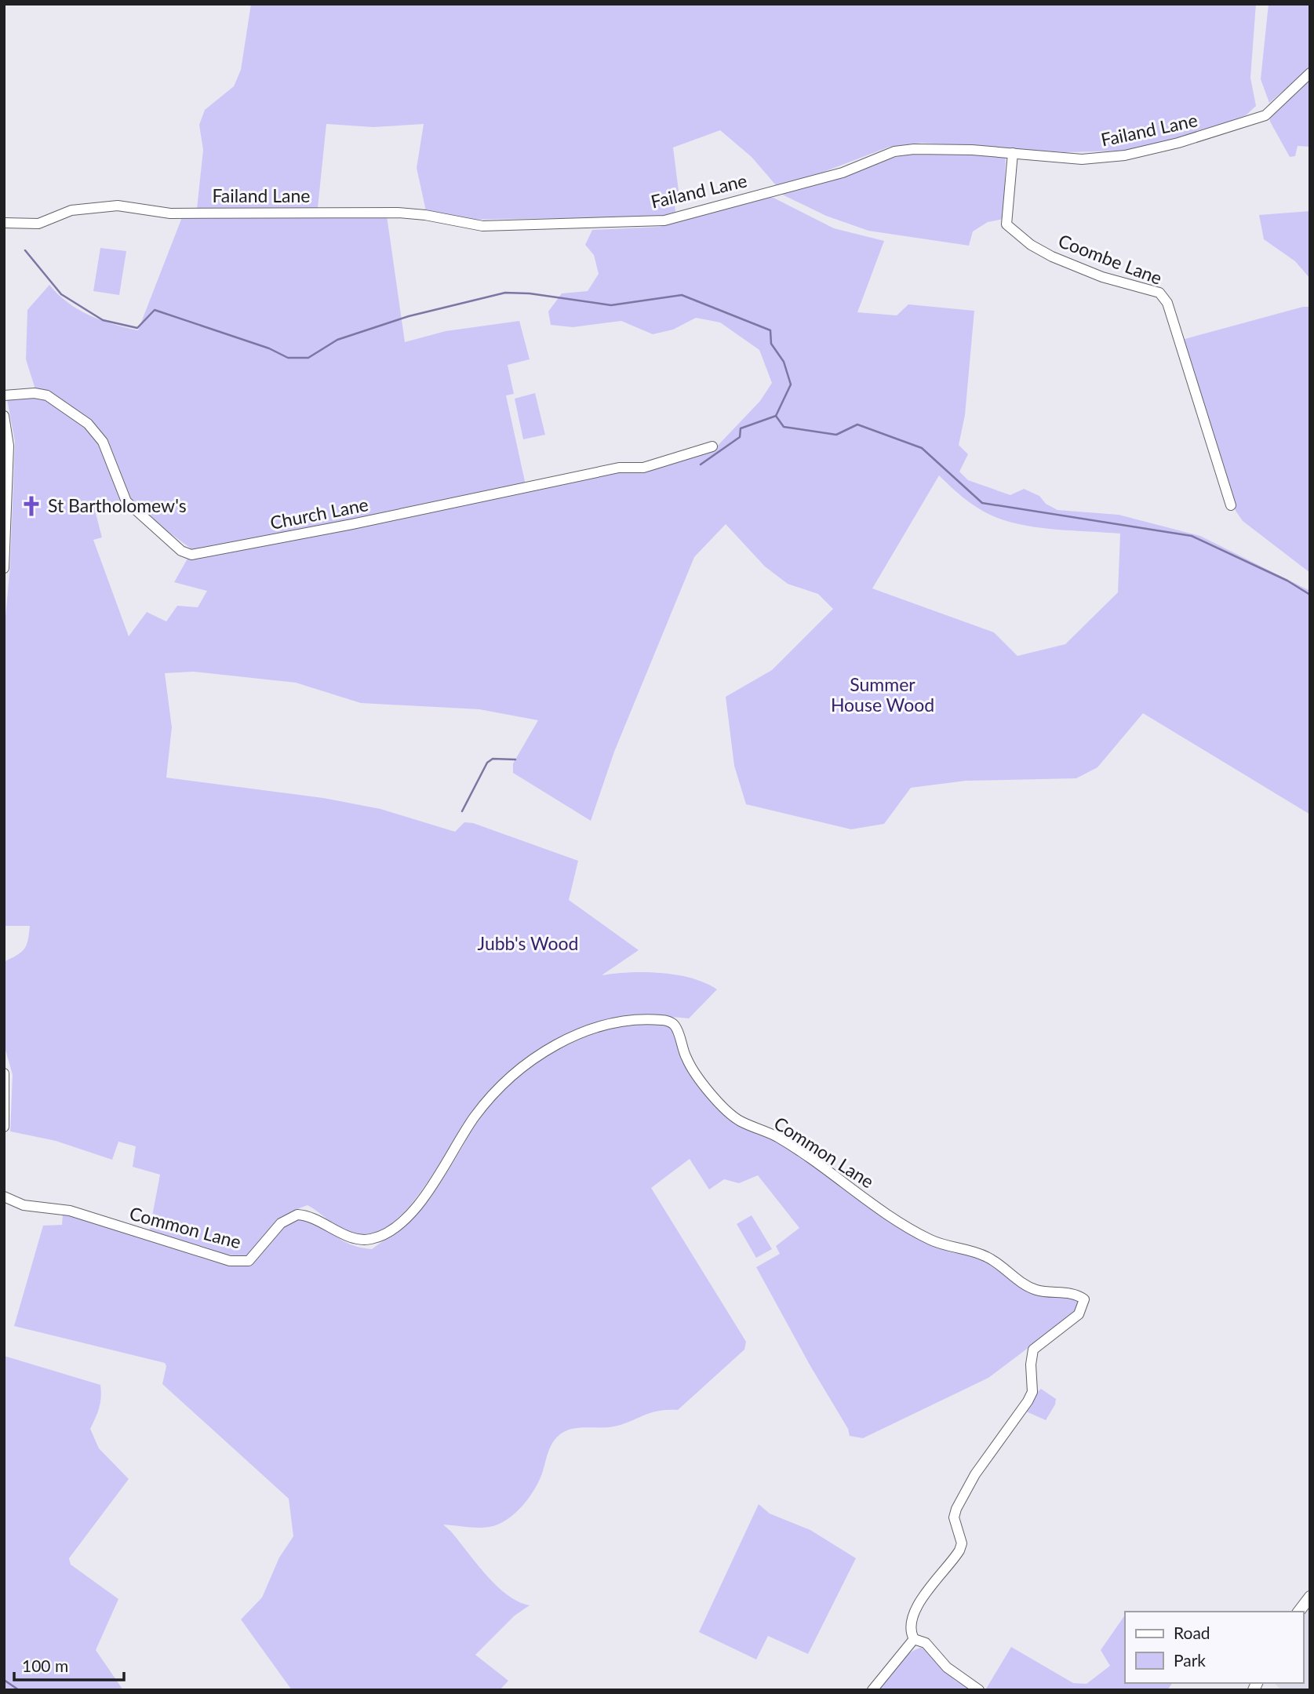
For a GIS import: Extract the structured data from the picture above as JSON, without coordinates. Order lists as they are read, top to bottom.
{
  "streets": {
    "street": [
      "Failand Lane",
      "Coombe Lane",
      "Church Lane",
      "Common Lane"
    ]
  },
  "crossings": [
    ["Failand Lane", "Coombe Lane"]
  ],
  "parks": ["Summer House Wood", "Jubb's Wood"],
  "places": {
    "church": ["St Bartholomew's"]
  },
  "legend": ["Road", "Park"],
  "scale_bar": "100 m"
}
